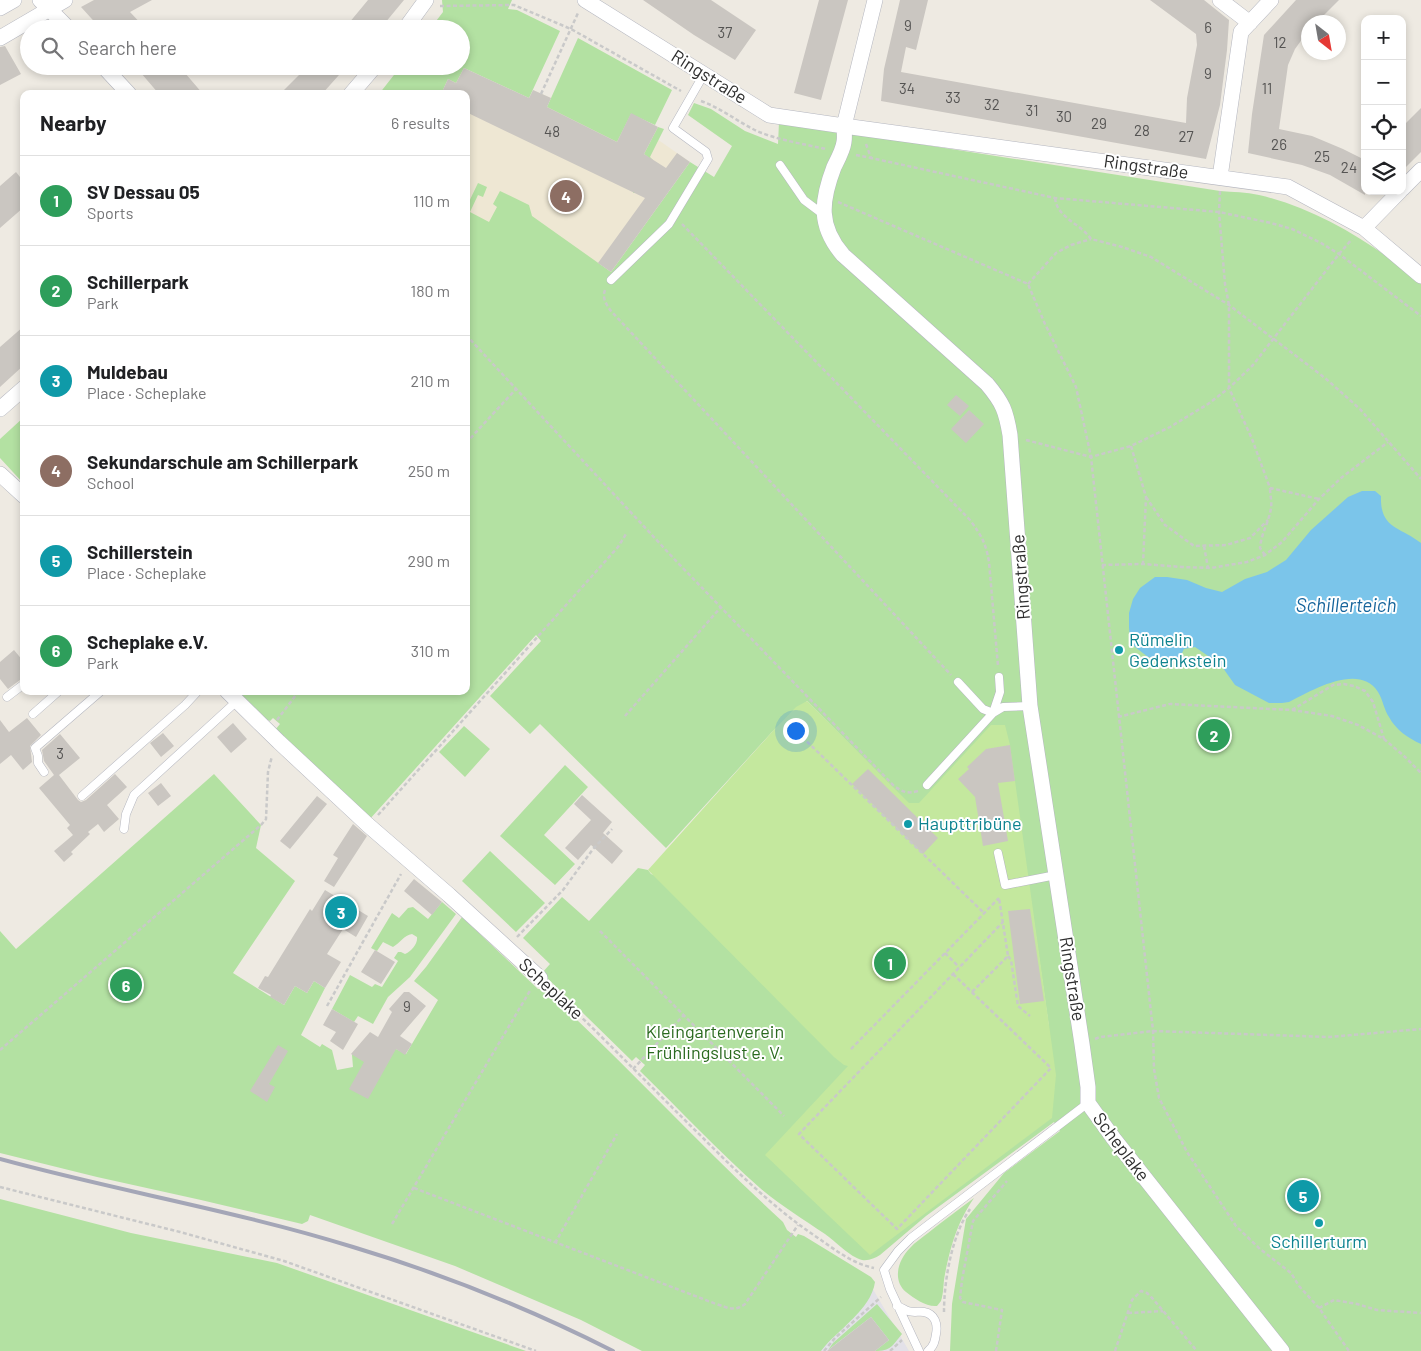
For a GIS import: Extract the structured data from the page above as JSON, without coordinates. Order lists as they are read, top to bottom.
{
  "streets": {
    "street": ["Ringstraße", "Scheplake"]
  },
  "crossings": [
    ["Ringstraße", "Scheplake"]
  ],
  "water": ["Schillerteich"],
  "parks": ["Kleingartenverein Frühlingslust e. V."],
  "places": ["Rümelin Gedenkstein", "Haupttribüne", "Schillerturm"],
  "house_numbers": [
    "9",
    "6",
    "37",
    "12",
    "9",
    "34",
    "11",
    "33",
    "32",
    "31",
    "30",
    "29",
    "28",
    "48",
    "27",
    "26",
    "25",
    "24",
    "3",
    "9"
  ],
  "north": "bottom right",
  "page": {
    "map_buttons": ["+", "−"],
    "search": "Search here",
    "heading": ["Nearby", "6 results"],
    "list": [
      {
        "mark": "1",
        "name": "SV Dessau 05",
        "note": "Sports",
        "value": "110 m"
      },
      {
        "mark": "2",
        "name": "Schillerpark",
        "note": "Park",
        "value": "180 m"
      },
      {
        "mark": "3",
        "name": "Muldebau",
        "note": "Place · Scheplake",
        "value": "210 m"
      },
      {
        "mark": "4",
        "name": "Sekundarschule am Schillerpark",
        "note": "School",
        "value": "250 m"
      },
      {
        "mark": "5",
        "name": "Schillerstein",
        "note": "Place · Scheplake",
        "value": "290 m"
      },
      {
        "mark": "6",
        "name": "Scheplake e.V.",
        "note": "Park",
        "value": "310 m"
      }
    ],
    "pins": [
      "4",
      "2",
      "3",
      "1",
      "6",
      "5"
    ]
  }
}
